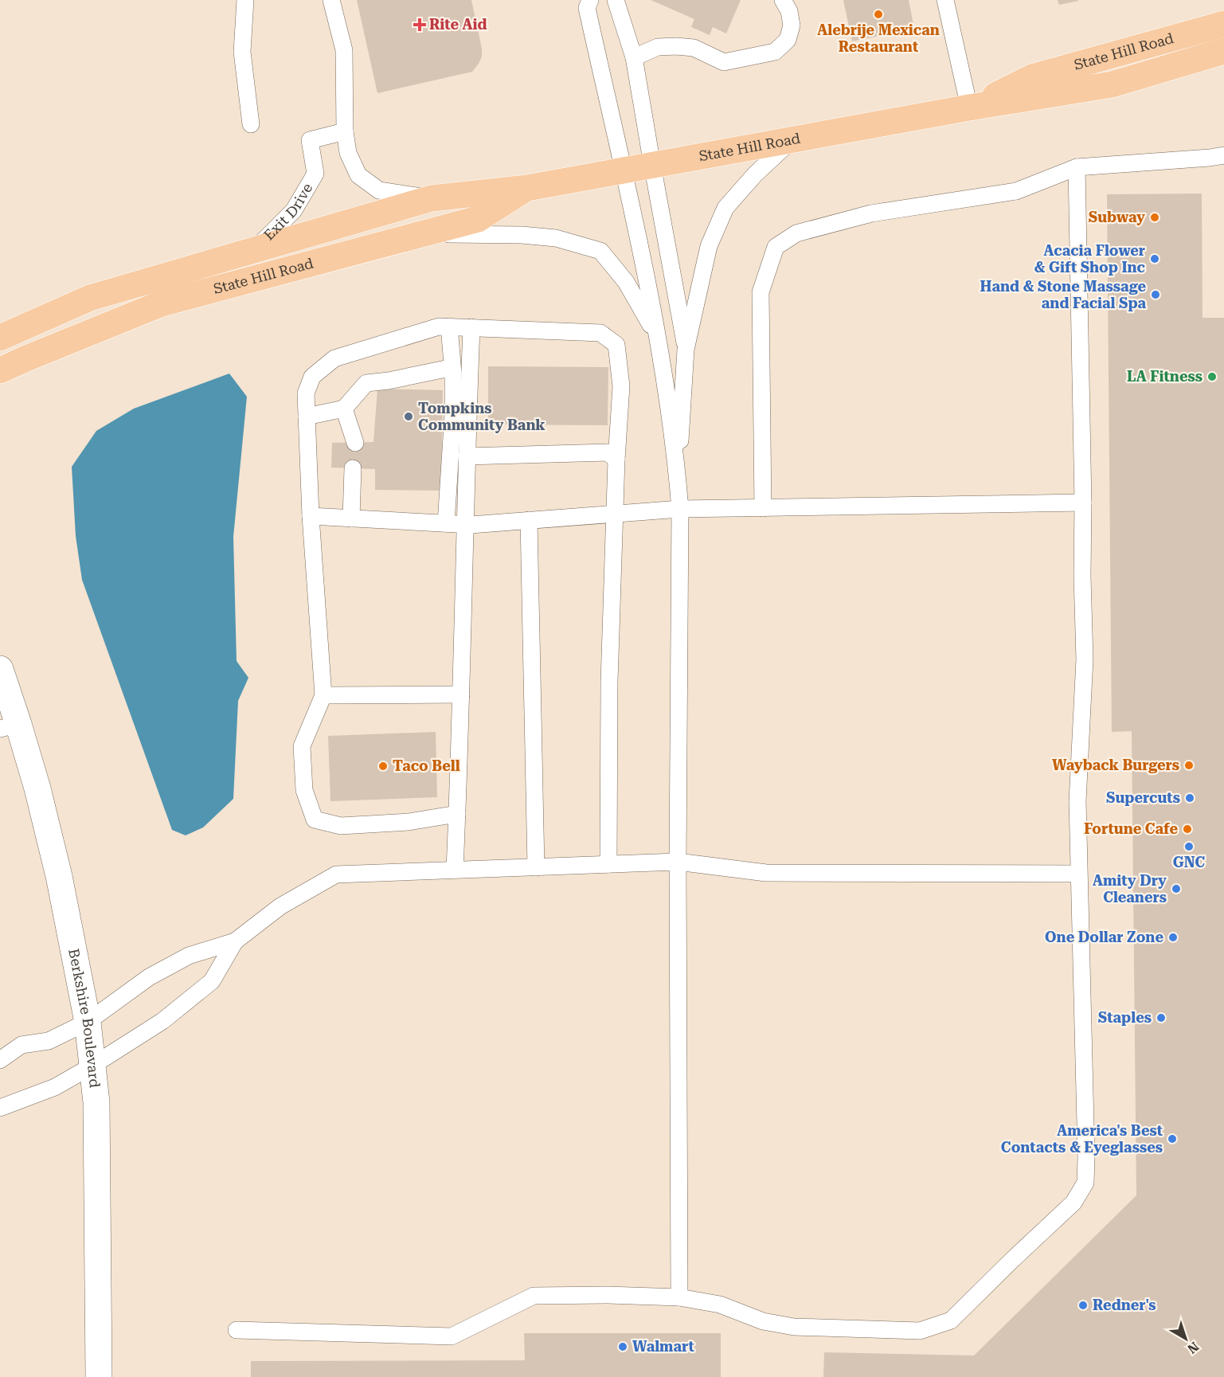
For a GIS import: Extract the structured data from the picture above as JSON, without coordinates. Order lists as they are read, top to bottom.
{
  "streets": {
    "main road": ["State Hill Road", "Berkshire Boulevard"],
    "lane": ["Exit Drive"]
  },
  "crossings": [
    ["State Hill Road", "Exit Drive"]
  ],
  "places": {
    "other": [
      "Alebrije Mexican Restaurant",
      "Subway",
      "Acacia Flower & Gift Shop Inc",
      "Hand & Stone Massage and Facial Spa",
      "LA Fitness",
      "Tompkins Community Bank",
      "Wayback Burgers",
      "Taco Bell",
      "Supercuts",
      "Fortune Cafe",
      "GNC",
      "Amity Dry Cleaners",
      "One Dollar Zone",
      "Staples",
      "America's Best Contacts & Eyeglasses",
      "Redner's",
      "Walmart"
    ],
    "health": ["Rite Aid"]
  },
  "north": "bottom right"
}
